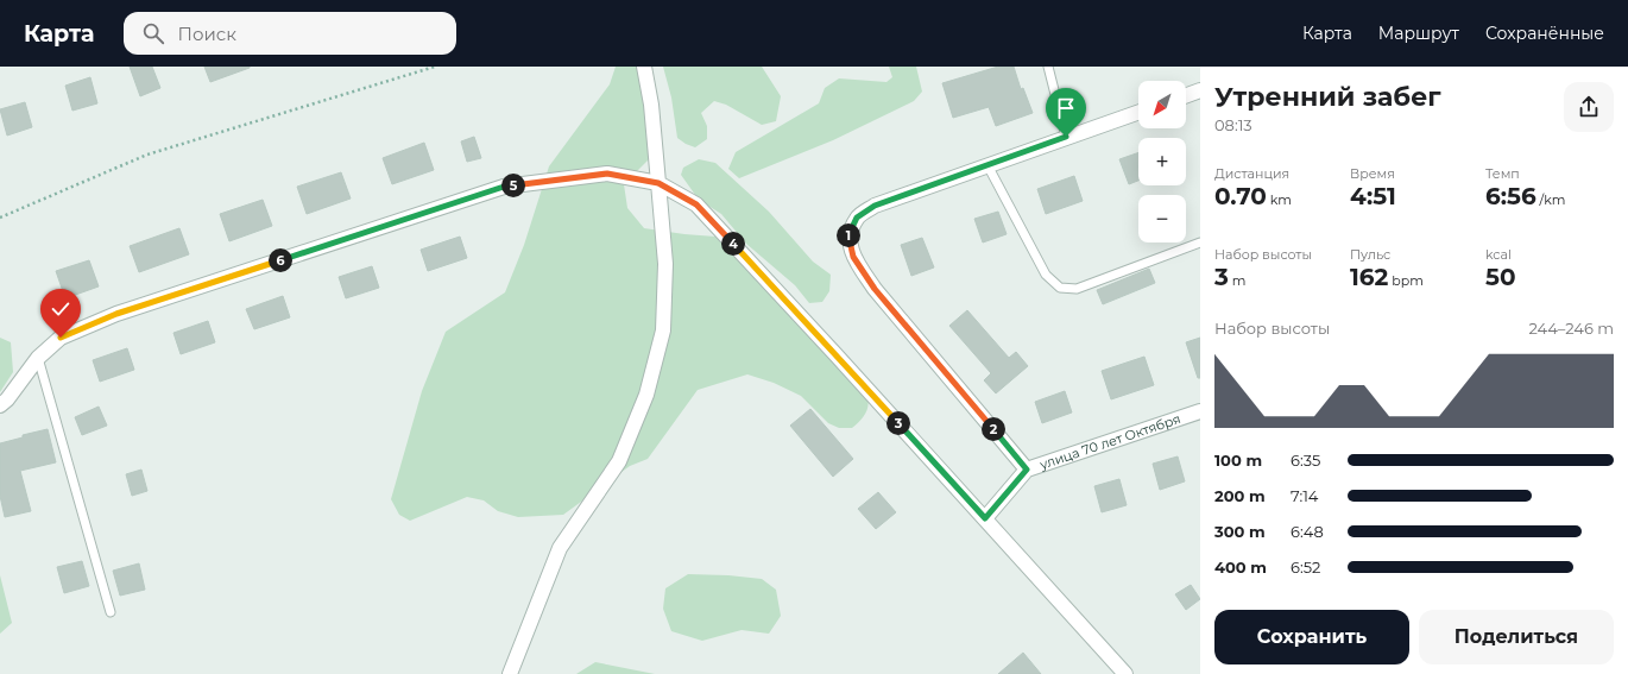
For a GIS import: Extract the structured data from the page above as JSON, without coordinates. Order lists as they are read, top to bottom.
{
  "streets": {
    "street": ["улица 70 лет Октября"]
  },
  "north": "bottom left",
  "page": {
    "header": "Карта",
    "search": "Поиск",
    "nav": ["Карта", "Маршрут", "Сохранённые"],
    "heading": ["Утренний забег", "08:13"],
    "map_buttons": ["+", "−"],
    "stats": [
      ["Дистанция", "0.70 km"],
      ["Время", "4:51"],
      ["Темп", "6:56 /km"],
      ["Набор высоты", "3 m"],
      ["Пульс", "162 bpm"],
      ["kcal", "50"]
    ],
    "pins": [
      "5",
      "1",
      "4",
      "6",
      "3",
      "2"
    ],
    "chart": ["Набор высоты", "244–246 m"],
    "list": [
      {
        "name": "100 m",
        "note": "6:35"
      },
      {
        "name": "200 m",
        "note": "7:14"
      },
      {
        "name": "300 m",
        "note": "6:48"
      },
      {
        "name": "400 m",
        "note": "6:52"
      }
    ],
    "buttons": ["Сохранить", "Поделиться"]
  }
}
